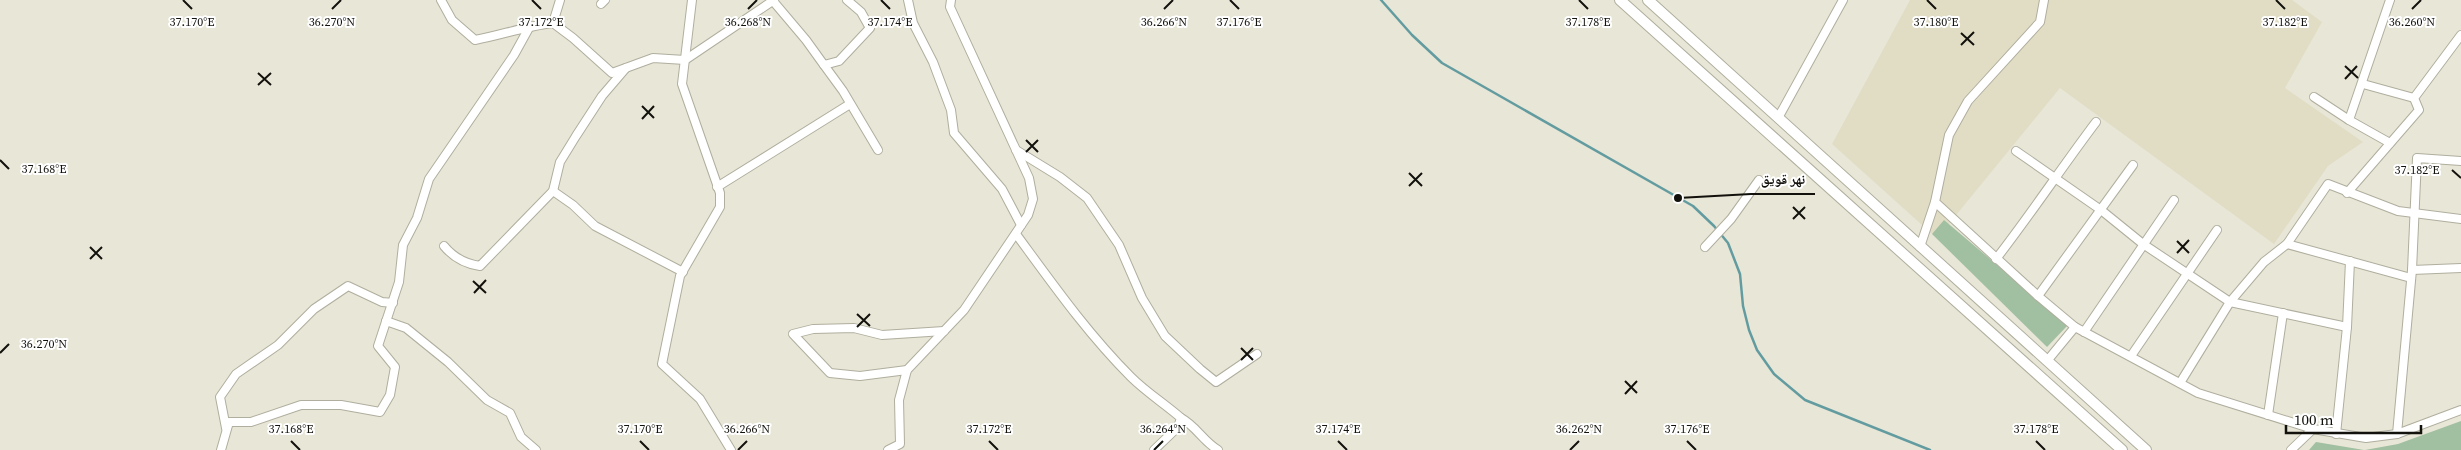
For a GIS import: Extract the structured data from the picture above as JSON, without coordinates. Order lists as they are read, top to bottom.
{
  "places": ["نهر قويق"],
  "scale_bar": "100 m",
  "coordinates": [
    "37.170°E",
    "37.172°E",
    "37.174°E",
    "37.176°E",
    "37.178°E",
    "37.180°E",
    "37.182°E",
    "36.260°N",
    "36.270°N",
    "36.268°N",
    "36.266°N",
    "37.168°E",
    "36.264°N",
    "36.262°N"
  ]
}
